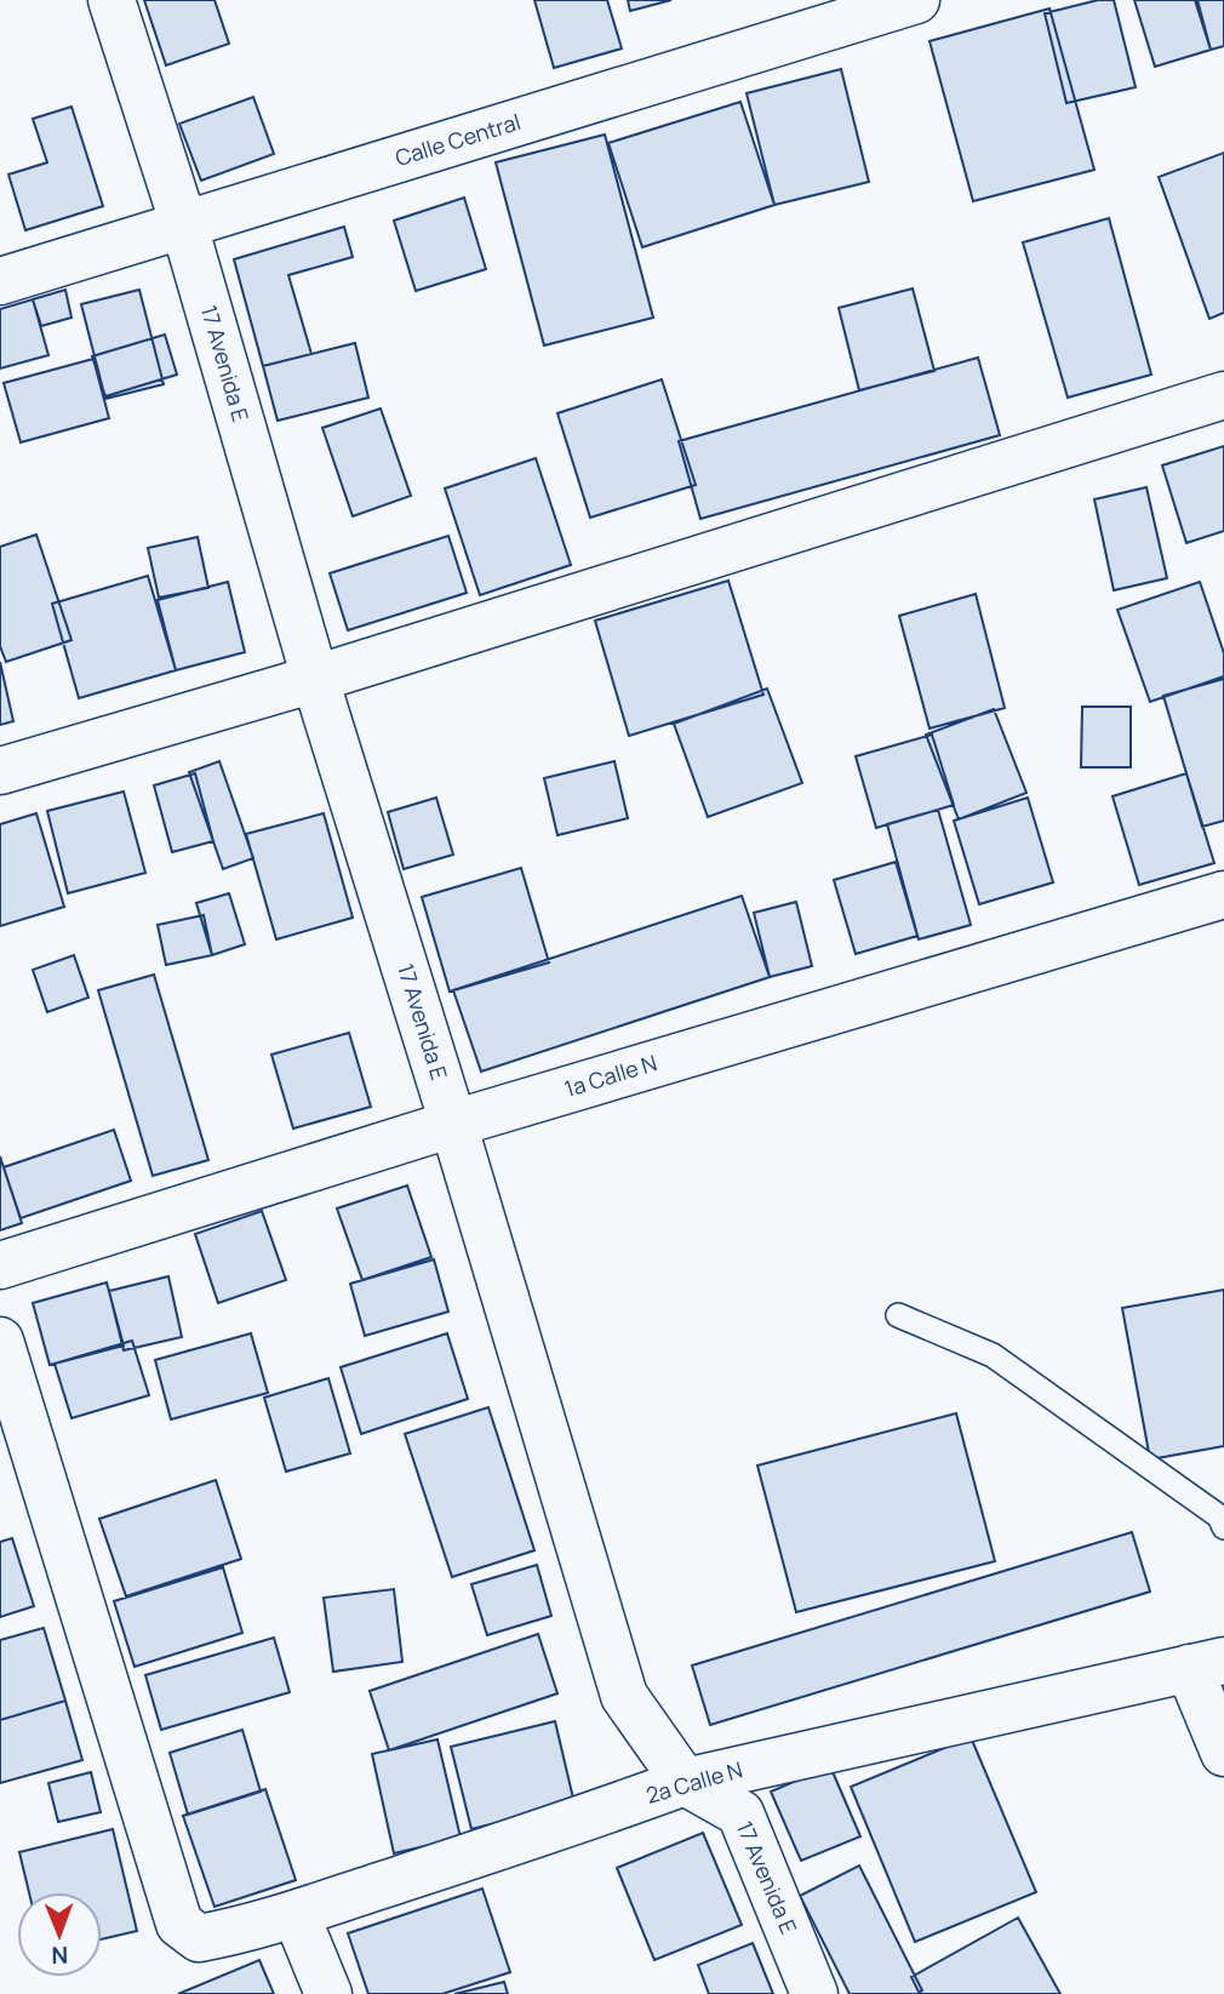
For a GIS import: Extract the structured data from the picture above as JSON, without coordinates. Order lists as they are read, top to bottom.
{
  "streets": {
    "street": [
      "Calle Central",
      "17 Avenida E",
      "1a Calle N",
      "2a Calle N"
    ]
  },
  "crossings": [
    ["Calle Central", "17 Avenida E"],
    ["17 Avenida E", "1a Calle N"],
    ["17 Avenida E", "2a Calle N"]
  ],
  "north": "bottom"
}
